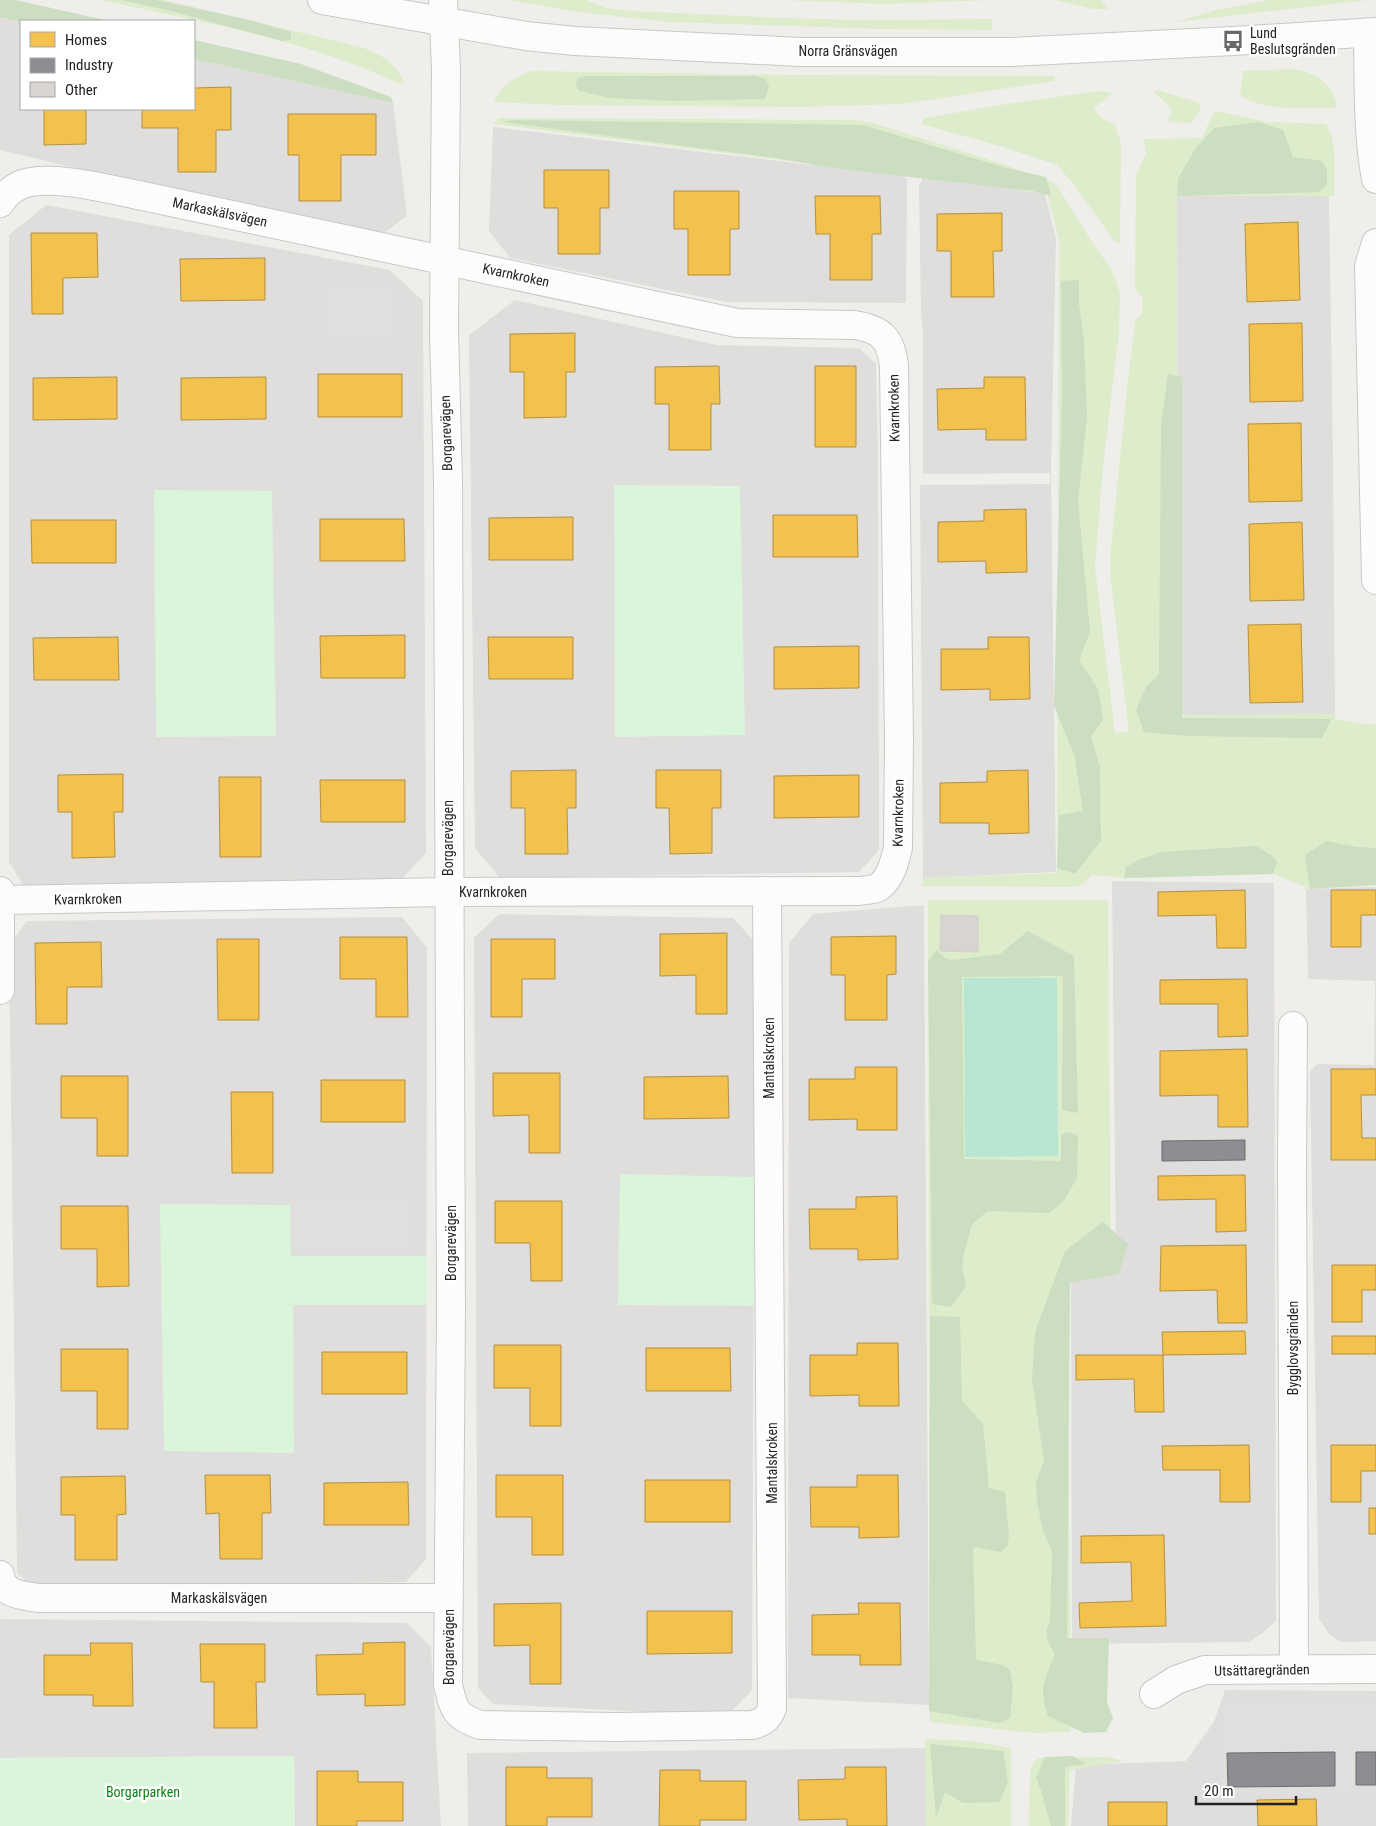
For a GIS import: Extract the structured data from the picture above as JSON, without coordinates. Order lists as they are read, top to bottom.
{
  "streets": {
    "street": [
      "Norra Gränsvägen",
      "Markaskälsvägen",
      "Kvarnkroken",
      "Borgarevägen",
      "Mantalskroken",
      "Bygglovsgränden",
      "Utsättaregränden"
    ]
  },
  "crossings": [
    ["Norra Gränsvägen", "Borgarevägen"],
    ["Markaskälsvägen", "Kvarnkroken"],
    ["Markaskälsvägen", "Borgarevägen"],
    ["Kvarnkroken", "Borgarevägen"],
    ["Kvarnkroken", "Mantalskroken"],
    ["Borgarevägen", "Mantalskroken"],
    ["Bygglovsgränden", "Utsättaregränden"]
  ],
  "parks": ["Borgarparken"],
  "places": {
    "bus stop": ["Lund Beslutsgränden"]
  },
  "legend": ["Homes", "Industry", "Other"],
  "scale_bar": "20 m"
}
